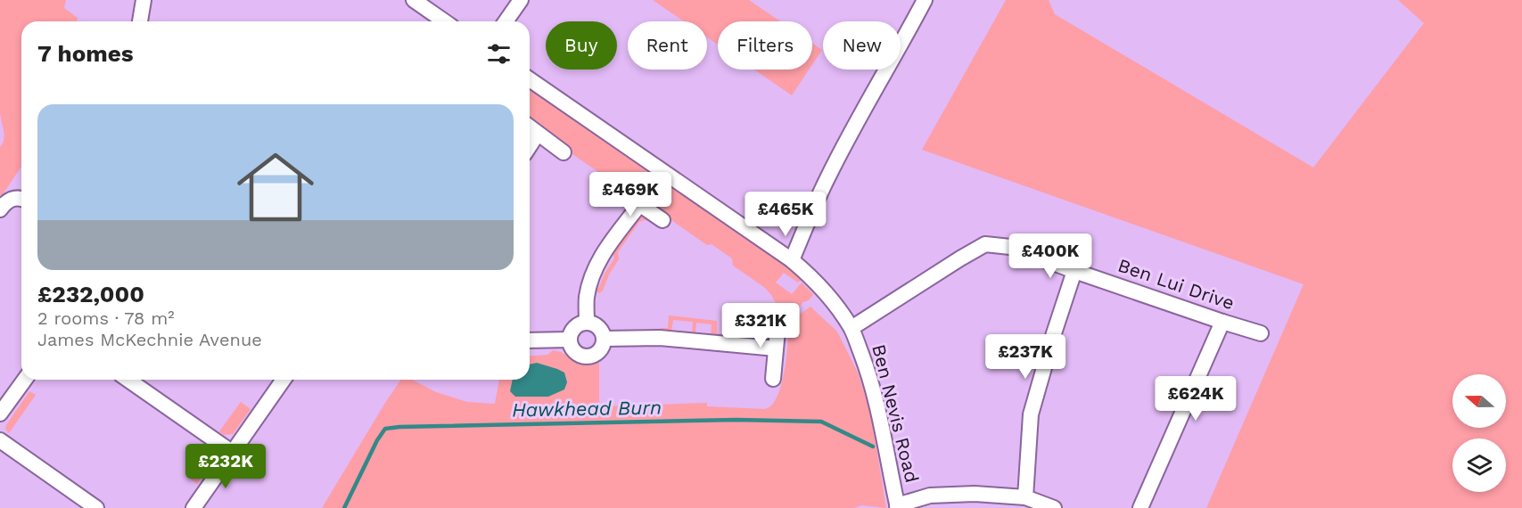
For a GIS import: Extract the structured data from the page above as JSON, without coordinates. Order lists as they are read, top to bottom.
{
  "streets": {
    "street": ["Ben Lui Drive", "Ben Nevis Road"]
  },
  "crossings": [
    ["Ben Lui Drive", "Ben Nevis Road"]
  ],
  "water": ["Hawkhead Burn"],
  "north": "left",
  "page": {
    "chip": [
      "Buy",
      "Rent",
      "Filters",
      "New"
    ],
    "heading": "7 homes",
    "list": [
      {
        "name": "£232,000",
        "note": "2 rooms · 78 m² · James McKechnie Avenue"
      }
    ],
    "price": [
      "£469K",
      "£465K",
      "£400K",
      "£321K",
      "£237K",
      "£624K",
      "£232K"
    ]
  }
}
